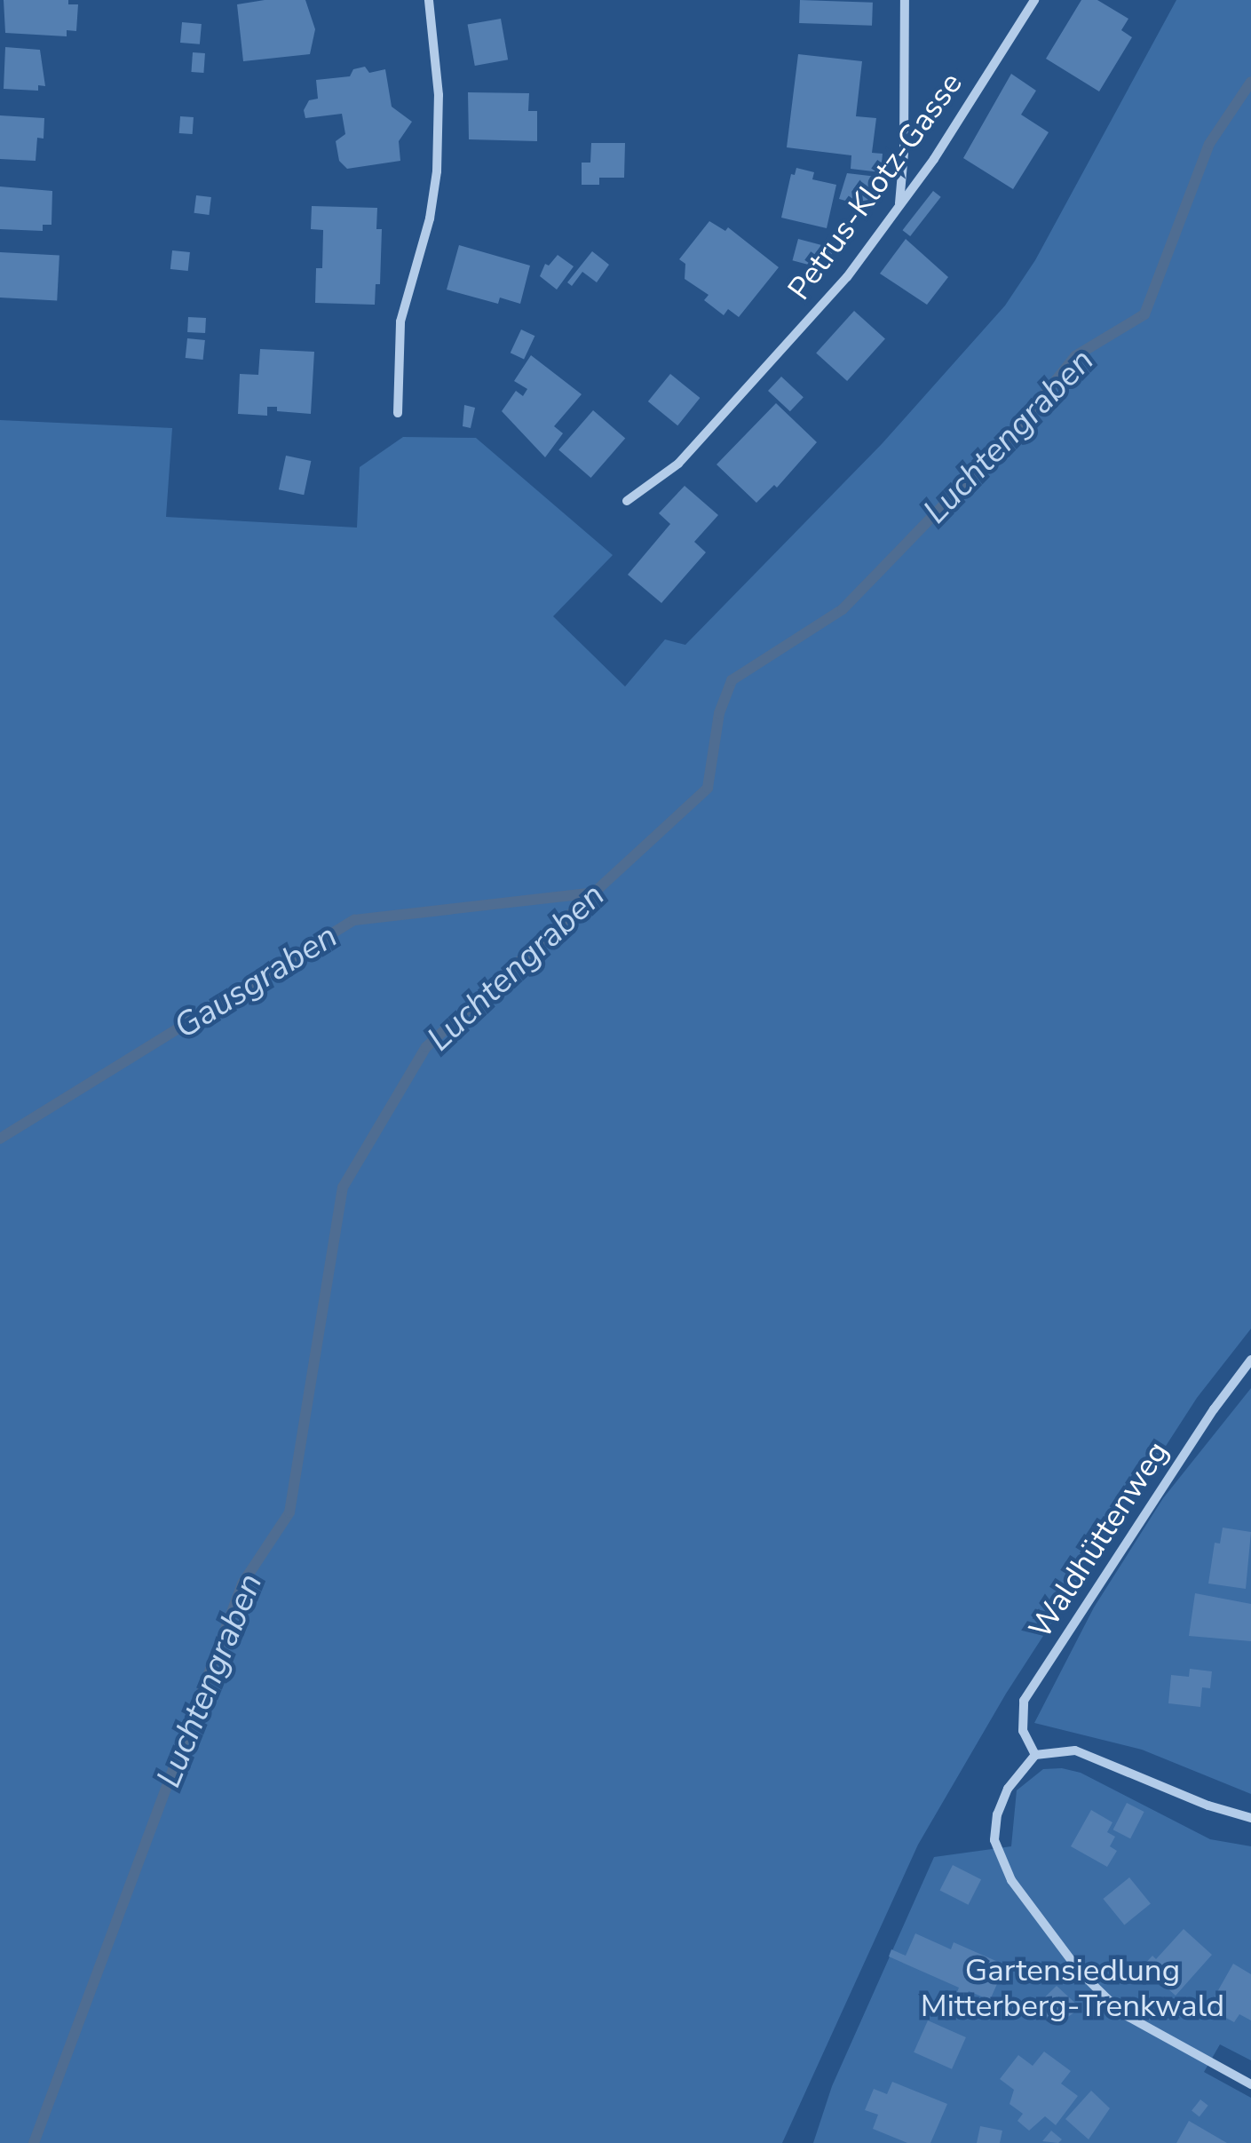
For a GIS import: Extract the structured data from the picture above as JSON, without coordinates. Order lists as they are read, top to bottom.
{
  "streets": {
    "street": ["Petrus-Klotz-Gasse", "Waldhüttenweg"]
  },
  "water": ["Luchtengraben", "Gausgraben"],
  "parks": ["Gartensiedlung Mitterberg-Trenkwald"]
}
